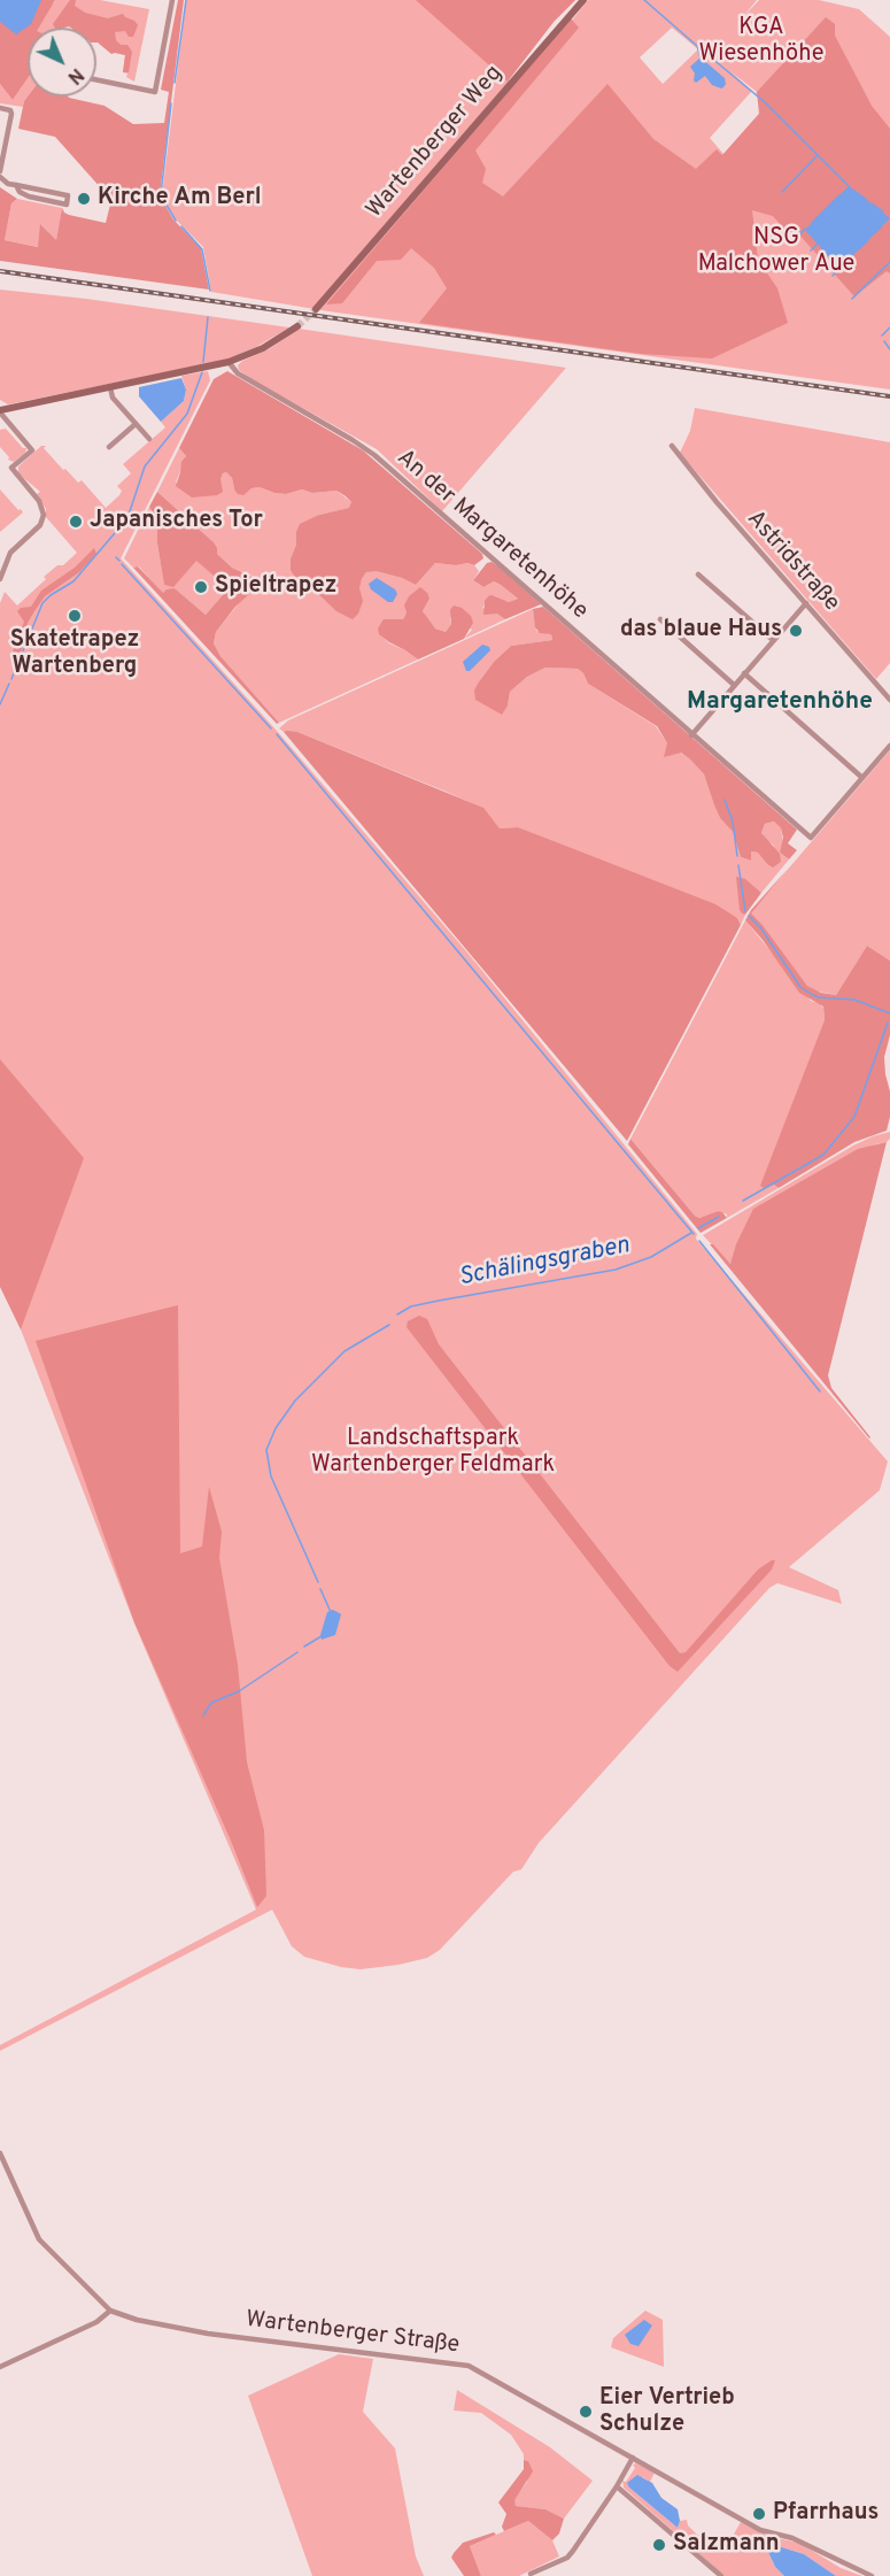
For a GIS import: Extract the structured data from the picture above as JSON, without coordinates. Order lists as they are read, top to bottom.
{
  "streets": {
    "main road": ["Wartenberger Weg"],
    "street": ["An der Margaretenhöhe", "Astridstraße", "Wartenberger Straße"]
  },
  "districts": ["Margaretenhöhe"],
  "water": ["Schälingsgraben"],
  "parks": ["KGA Wiesenhöhe", "NSG Malchower Aue", "Landschaftspark Wartenberger Feldmark"],
  "places": [
    "Kirche Am Berl",
    "Japanisches Tor",
    "Spieltrapez",
    "Skatetrapez Wartenberg",
    "das blaue Haus",
    "Eier Vertrieb Schulze",
    "Pfarrhaus",
    "Salzmann"
  ],
  "north": "bottom right"
}
